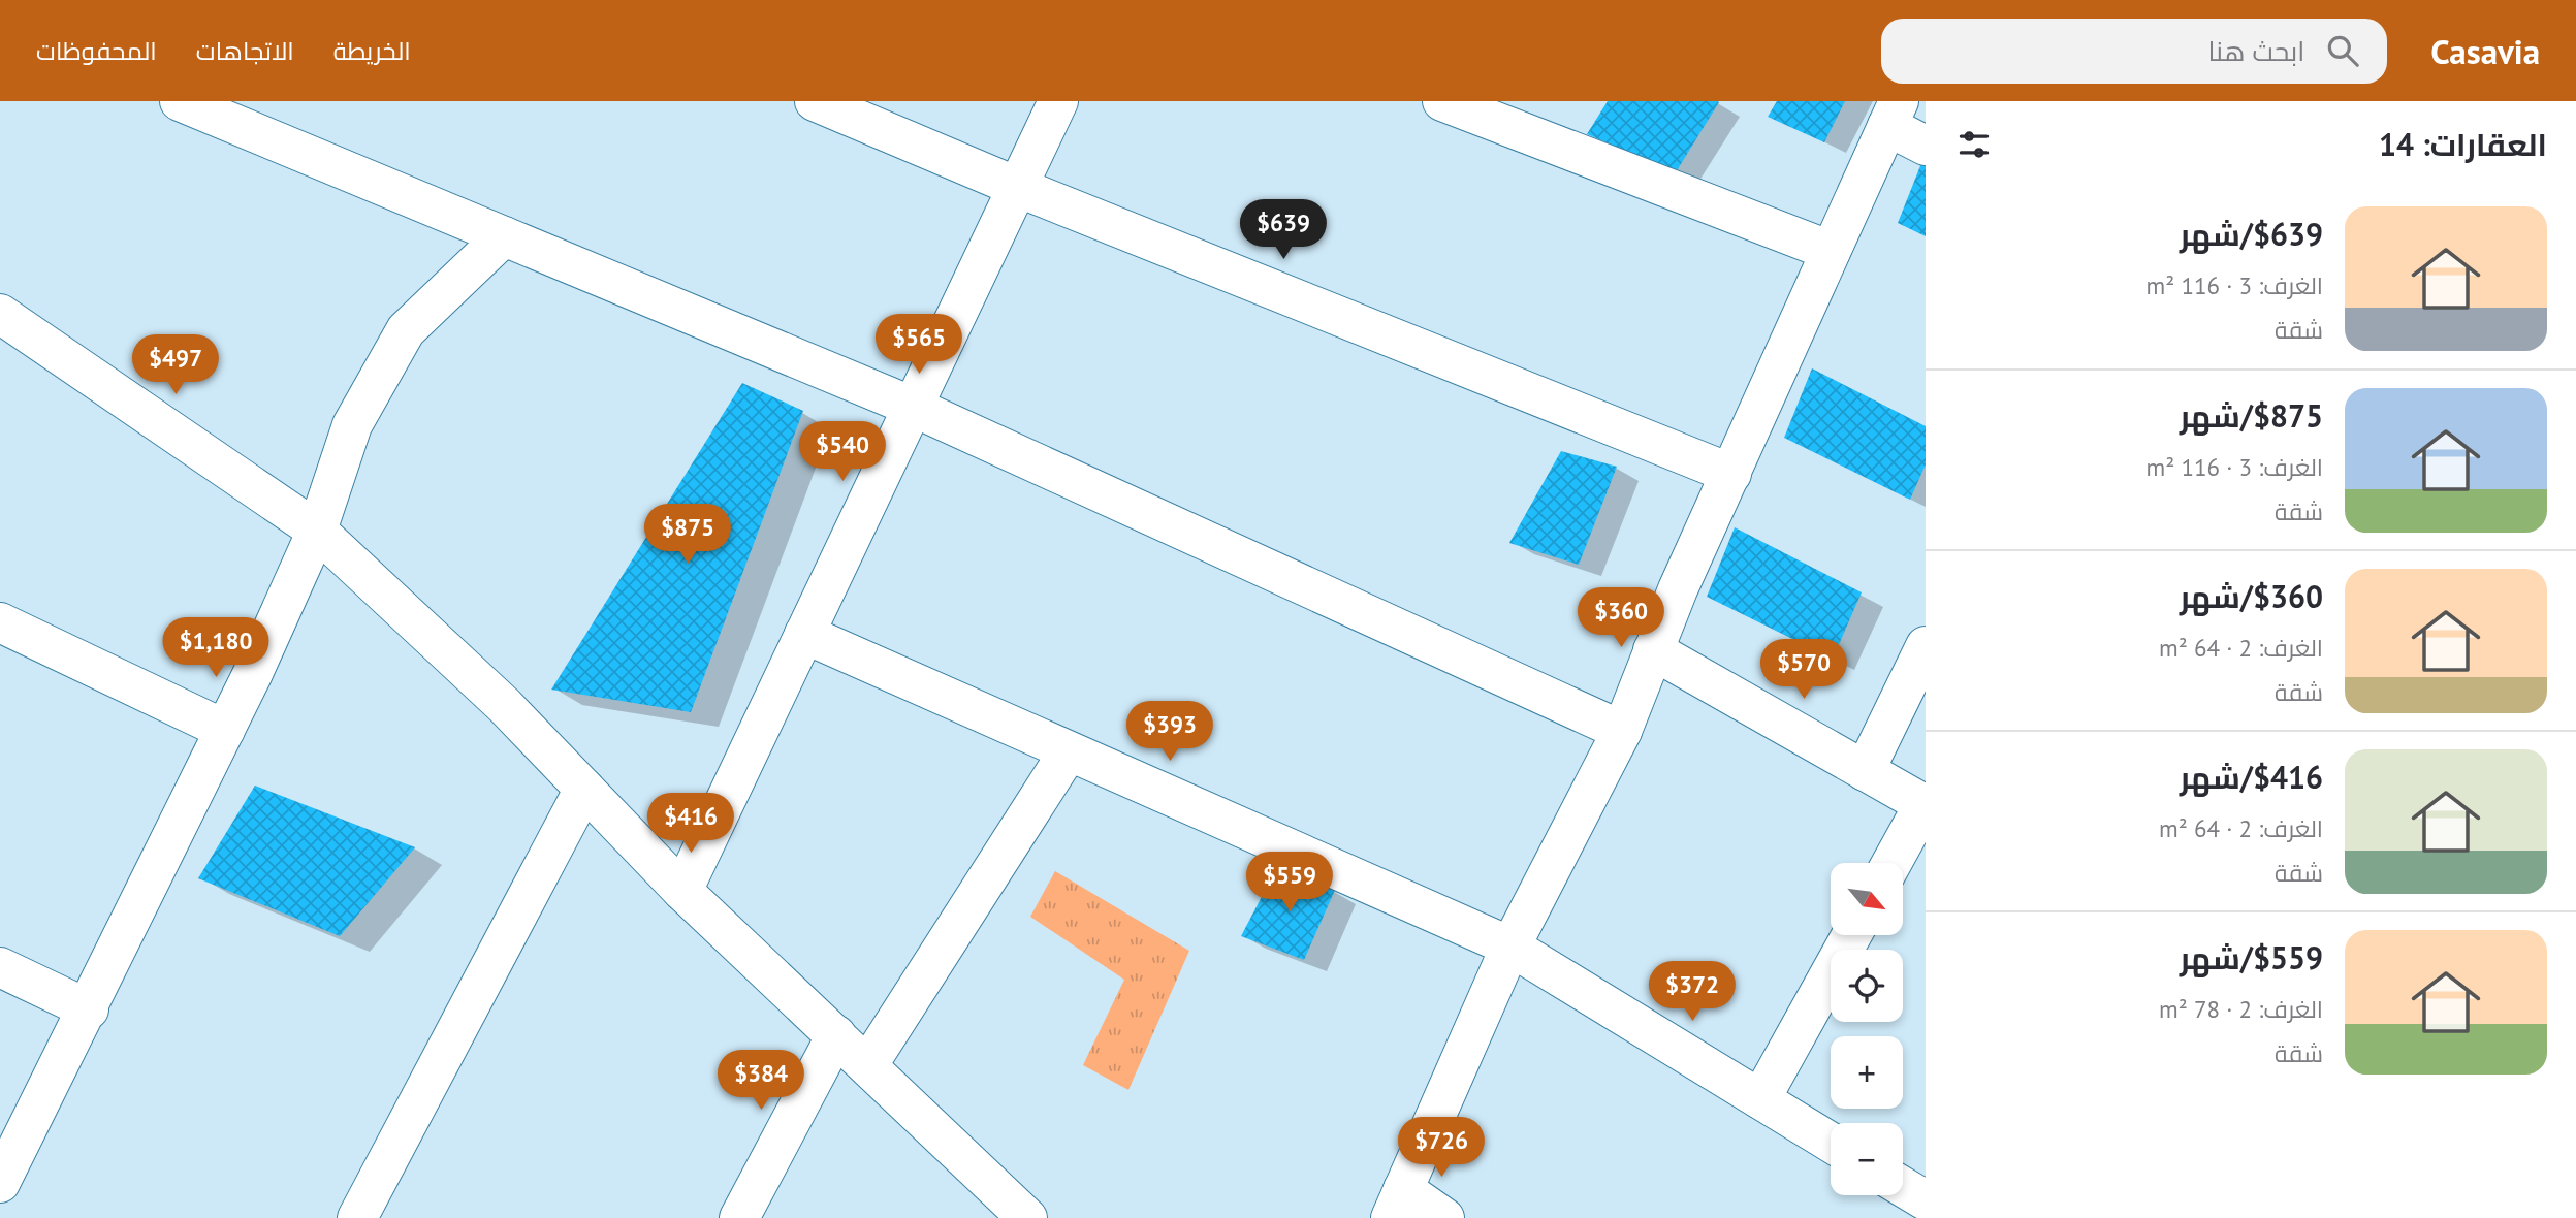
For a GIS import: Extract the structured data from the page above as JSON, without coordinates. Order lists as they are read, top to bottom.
{
  "north": "bottom right",
  "page": {
    "header": "Casavia",
    "search": "ابحث هنا",
    "nav": ["الخريطة", "الاتجاهات", "المحفوظات"],
    "heading": "العقارات: 14",
    "list": [
      {
        "name": "$639/شهر",
        "note": "الغرف: 3 · 116 m² · شقة"
      },
      {
        "name": "$875/شهر",
        "note": "الغرف: 3 · 116 m² · شقة"
      },
      {
        "name": "$360/شهر",
        "note": "الغرف: 2 · 64 m² · شقة"
      },
      {
        "name": "$416/شهر",
        "note": "الغرف: 2 · 64 m² · شقة"
      },
      {
        "name": "$559/شهر",
        "note": "الغرف: 2 · 78 m² · شقة"
      }
    ],
    "price": [
      "$639",
      "$565",
      "$497",
      "$540",
      "$875",
      "$360",
      "$1,180",
      "$570",
      "$393",
      "$416",
      "$559",
      "$372",
      "$384",
      "$726"
    ],
    "map_buttons": ["+", "−"]
  }
}
